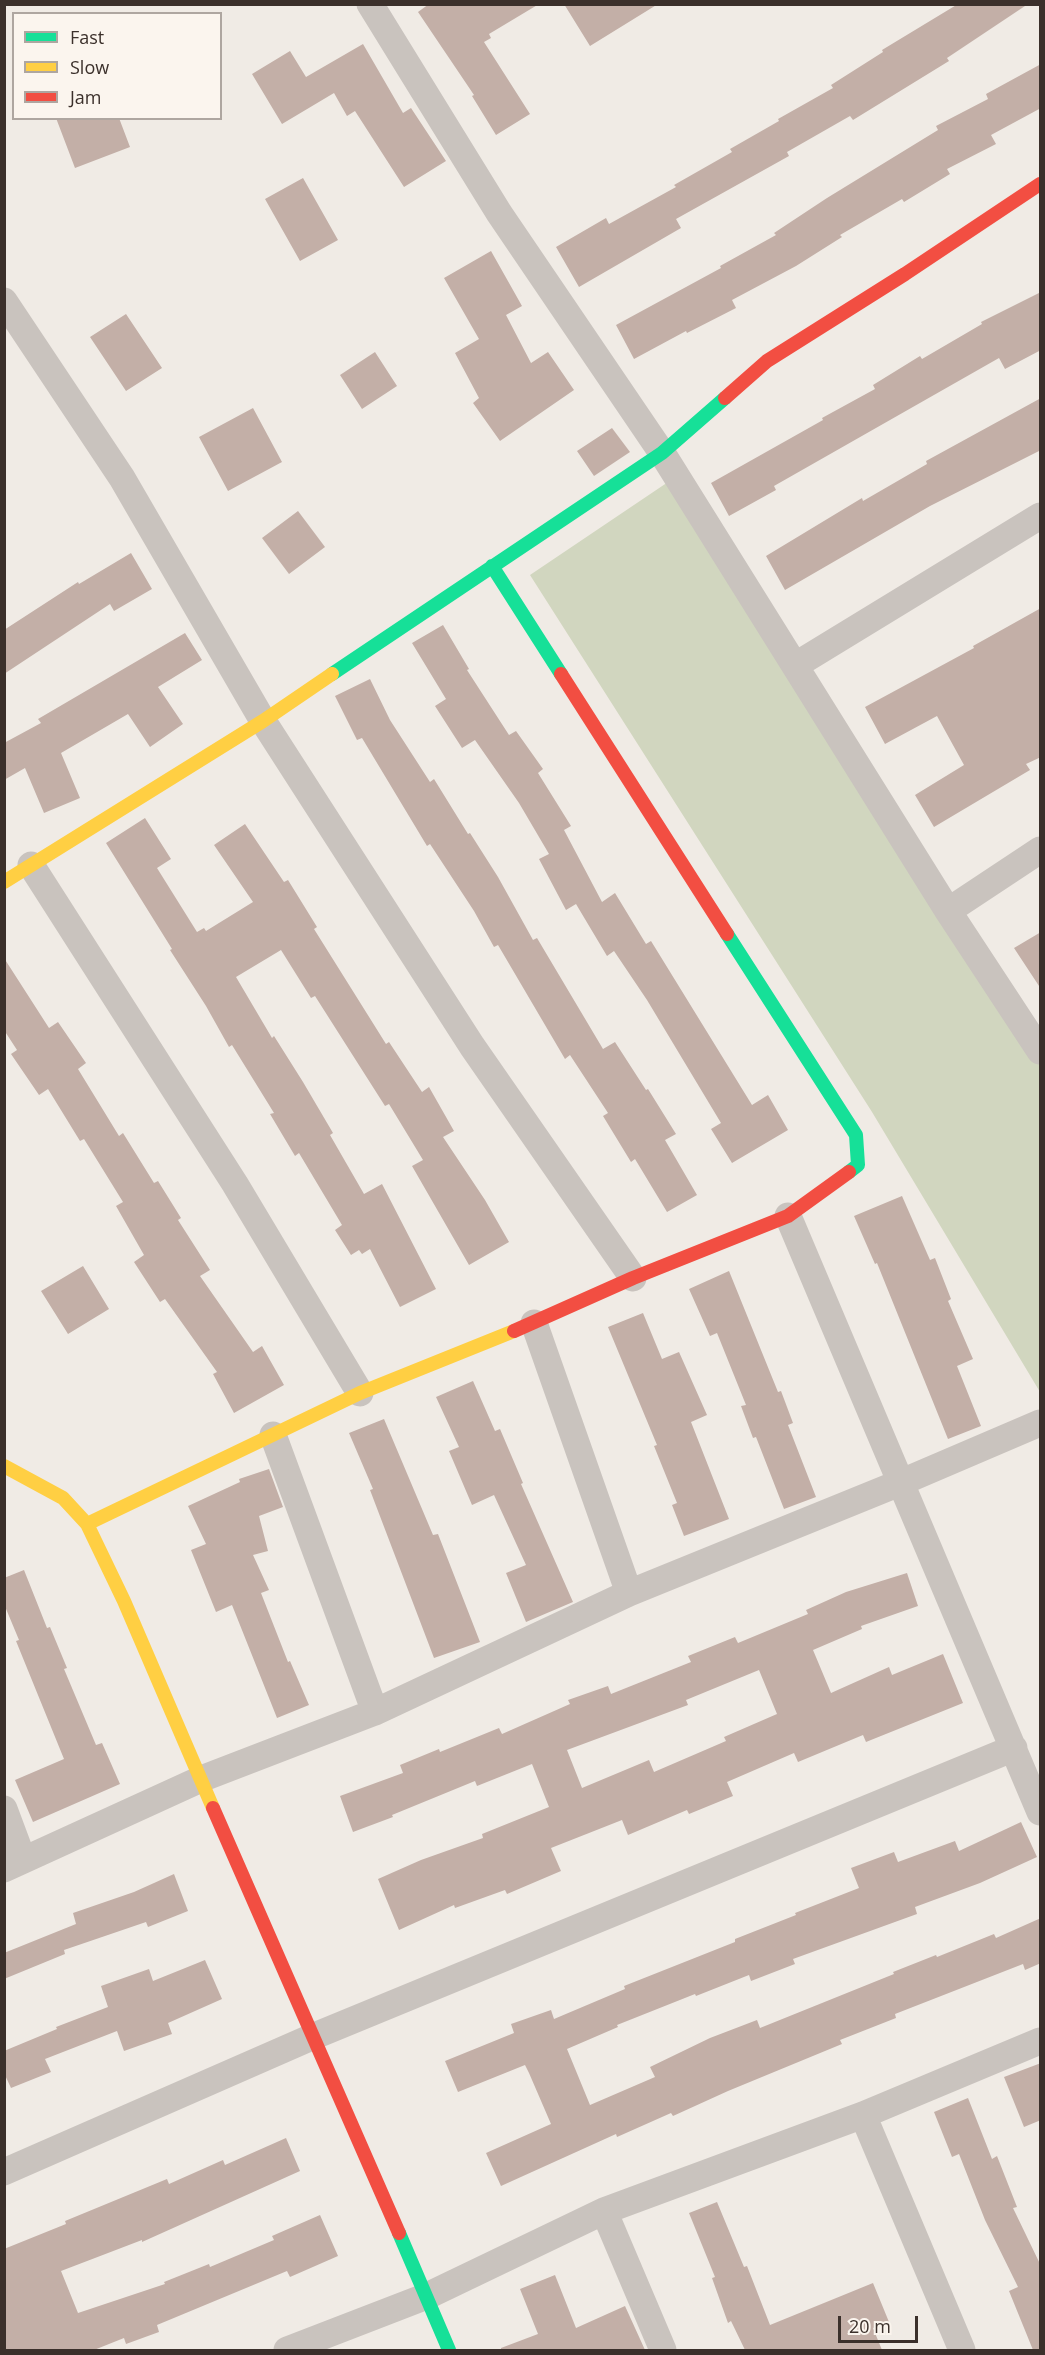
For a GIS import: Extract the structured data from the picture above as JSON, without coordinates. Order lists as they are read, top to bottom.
{
  "legend": ["Fast", "Slow", "Jam"],
  "scale_bar": "20 m"
}
